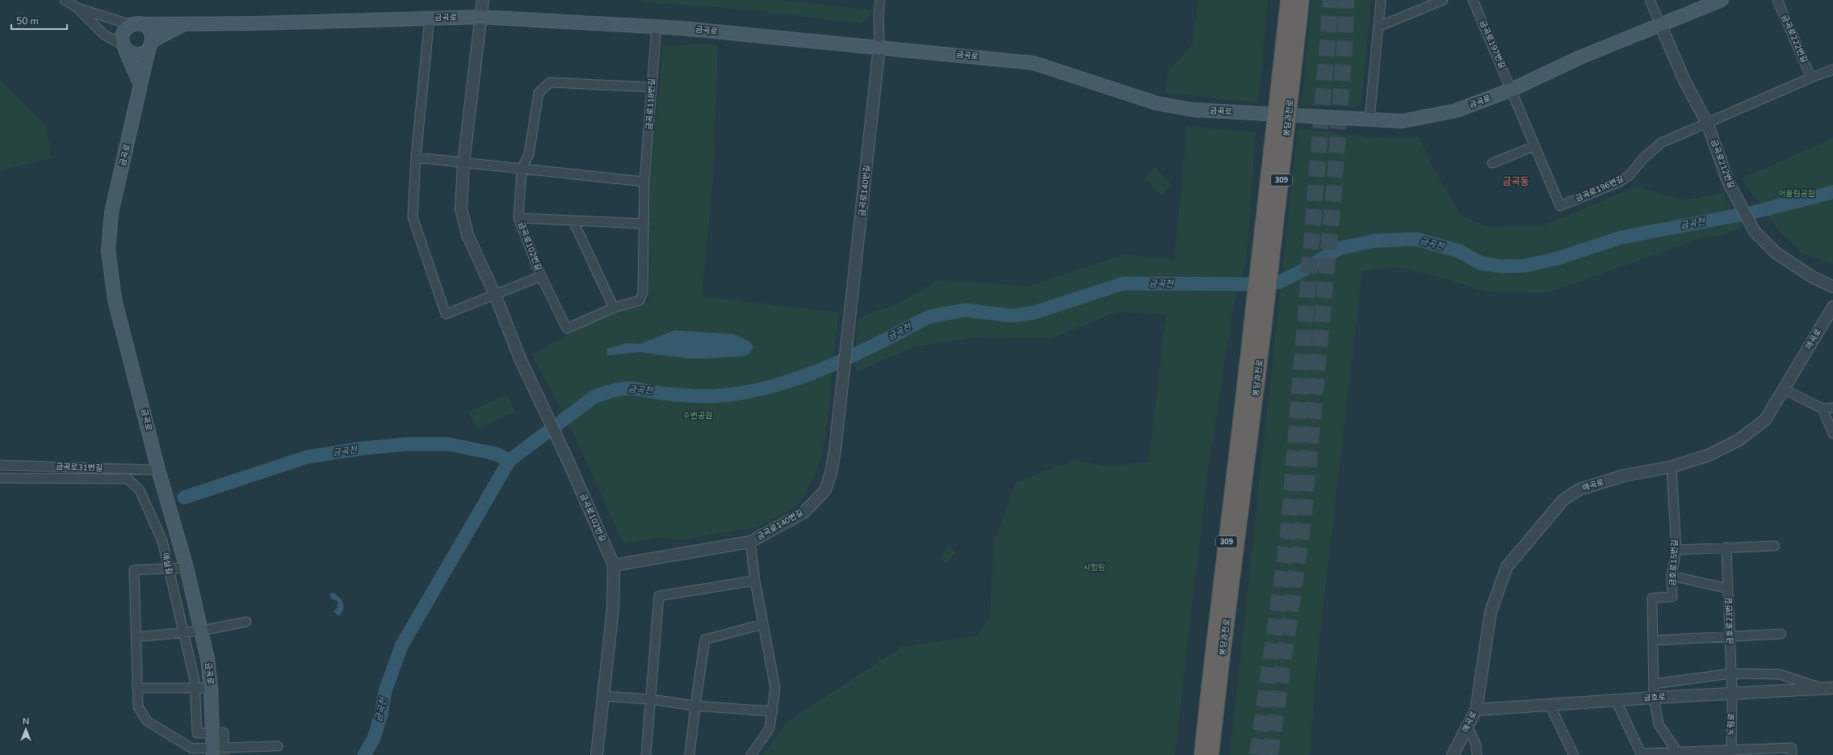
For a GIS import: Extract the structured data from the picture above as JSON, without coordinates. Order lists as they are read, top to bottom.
{
  "streets": {
    "highway": ["봉담과천로", "309"],
    "main road": ["금곡로"],
    "street": [
      "금곡로222번길",
      "금곡로197번길",
      "금곡로118번길",
      "금곡로212번길",
      "금곡로196번길",
      "금곡로140번길",
      "금곡로102번길",
      "매곡로",
      "금곡로31번길",
      "금호로15번길",
      "매실길",
      "금호로23번길",
      "금호로",
      "노림로"
    ]
  },
  "crossings": [
    ["금곡로", "금곡로197번길"],
    ["금곡로", "금곡로118번길"],
    ["금곡로", "금곡로212번길"],
    ["금곡로", "금곡로196번길"],
    ["금곡로", "금곡로140번길"],
    ["금곡로", "금곡로102번길"],
    ["금곡로", "금곡로31번길"],
    ["금곡로", "매실길"],
    ["금곡로222번길", "금곡로196번길"],
    ["금곡로197번길", "금곡로196번길"],
    ["금곡로118번길", "금곡로102번길"],
    ["금곡로212번길", "금곡로196번길"],
    ["금곡로140번길", "금곡로102번길"],
    ["매곡로", "금호로15번길"],
    ["매곡로", "금호로"],
    ["금호로15번길", "금호로"],
    ["금호로23번길", "금호로"],
    ["금호로23번길", "노림로"],
    ["금호로", "노림로"]
  ],
  "districts": ["금곡동"],
  "water": ["금곡천"],
  "parks": ["어울림공원", "수변공원", "시험림"],
  "scale_bar": "50 m",
  "north": "top"
}
